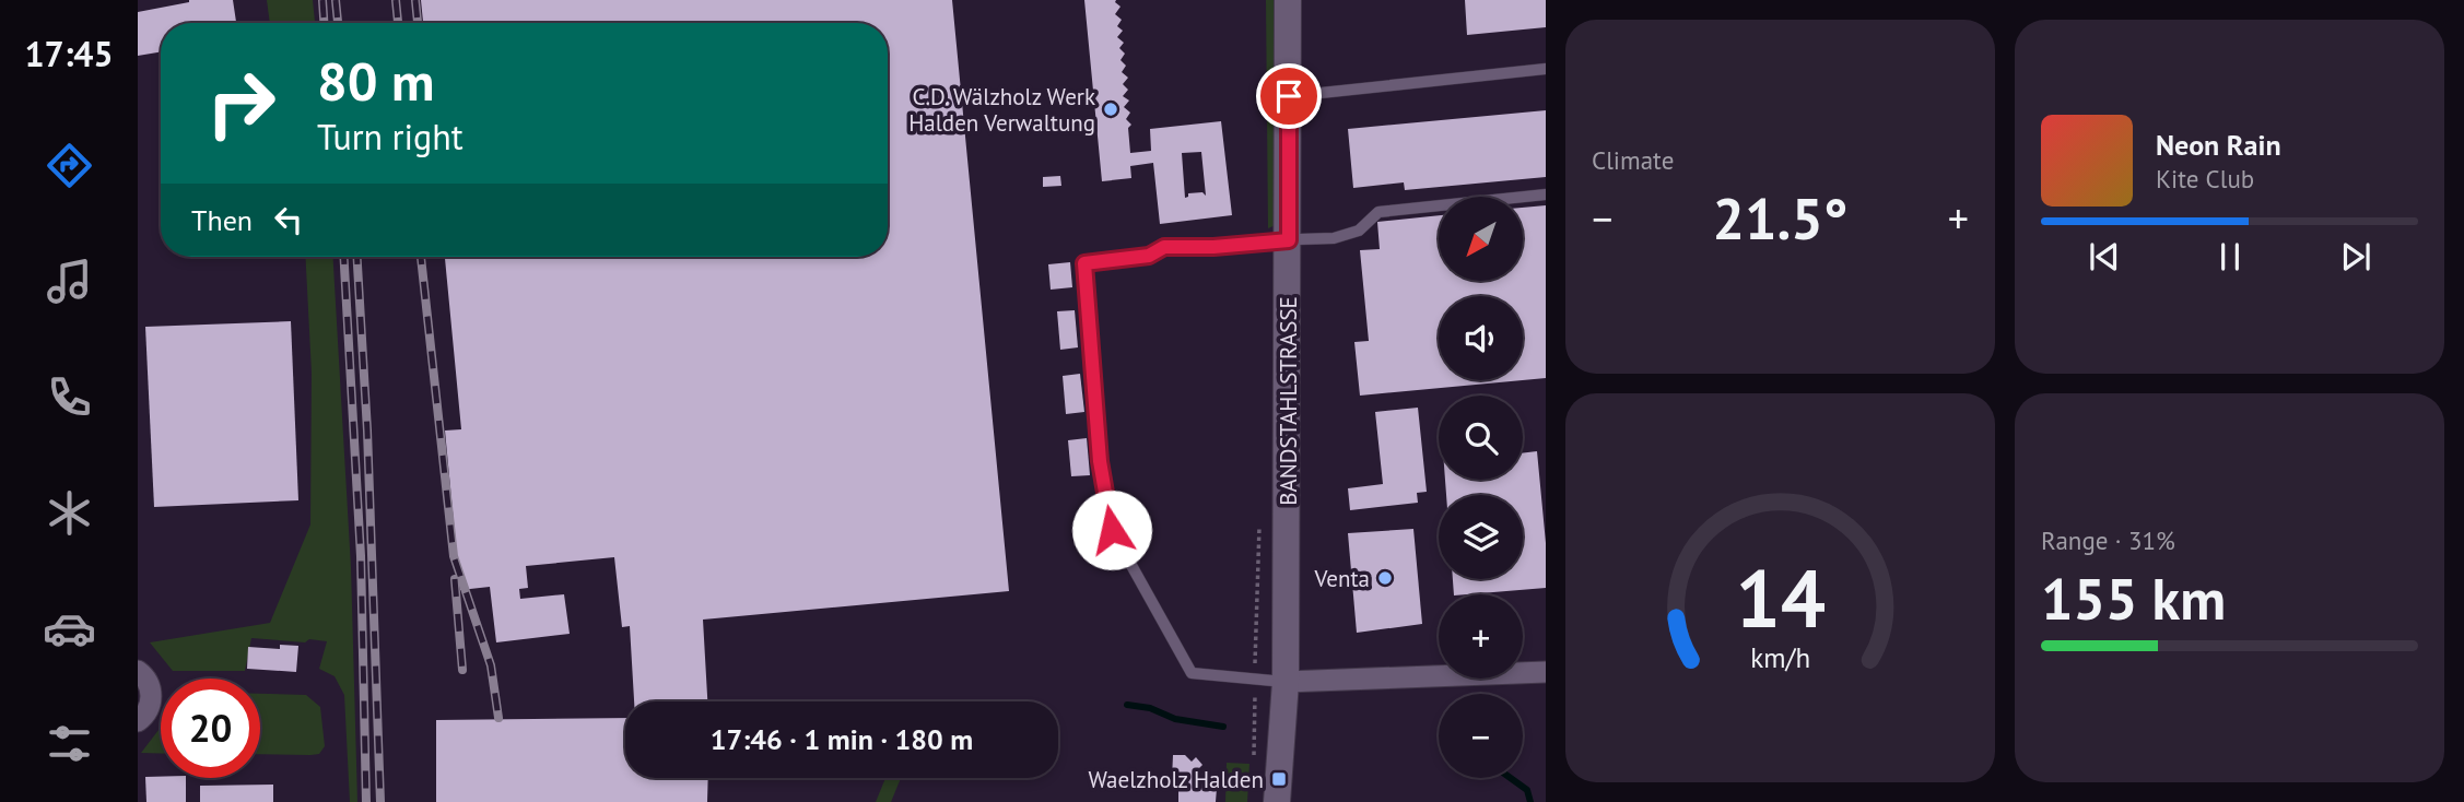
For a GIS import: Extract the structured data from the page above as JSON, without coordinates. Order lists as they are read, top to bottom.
{
  "streets": {
    "street": ["BANDSTAHLSTRASSE"]
  },
  "places": {
    "other": ["C.D. Wälzholz Werk Halden Verwaltung", "Venta"],
    "transit": ["Waelzholz Halden"]
  },
  "north": "bottom left",
  "page": {
    "tabs": "17:45",
    "tile": [
      "Climate",
      ["Range · 31%", "155 km"]
    ],
    "turn": ["80 m", "Turn right"],
    "song": ["Neon Rain", "Kite Club"],
    "then": "Then",
    "heat": ["−", "21.5°", "+"],
    "map_buttons": ["+", "−"],
    "limit": "20",
    "trip": "17:46 · 1 min · 180 m",
    "gauge": ["14", "km/h"]
  }
}
